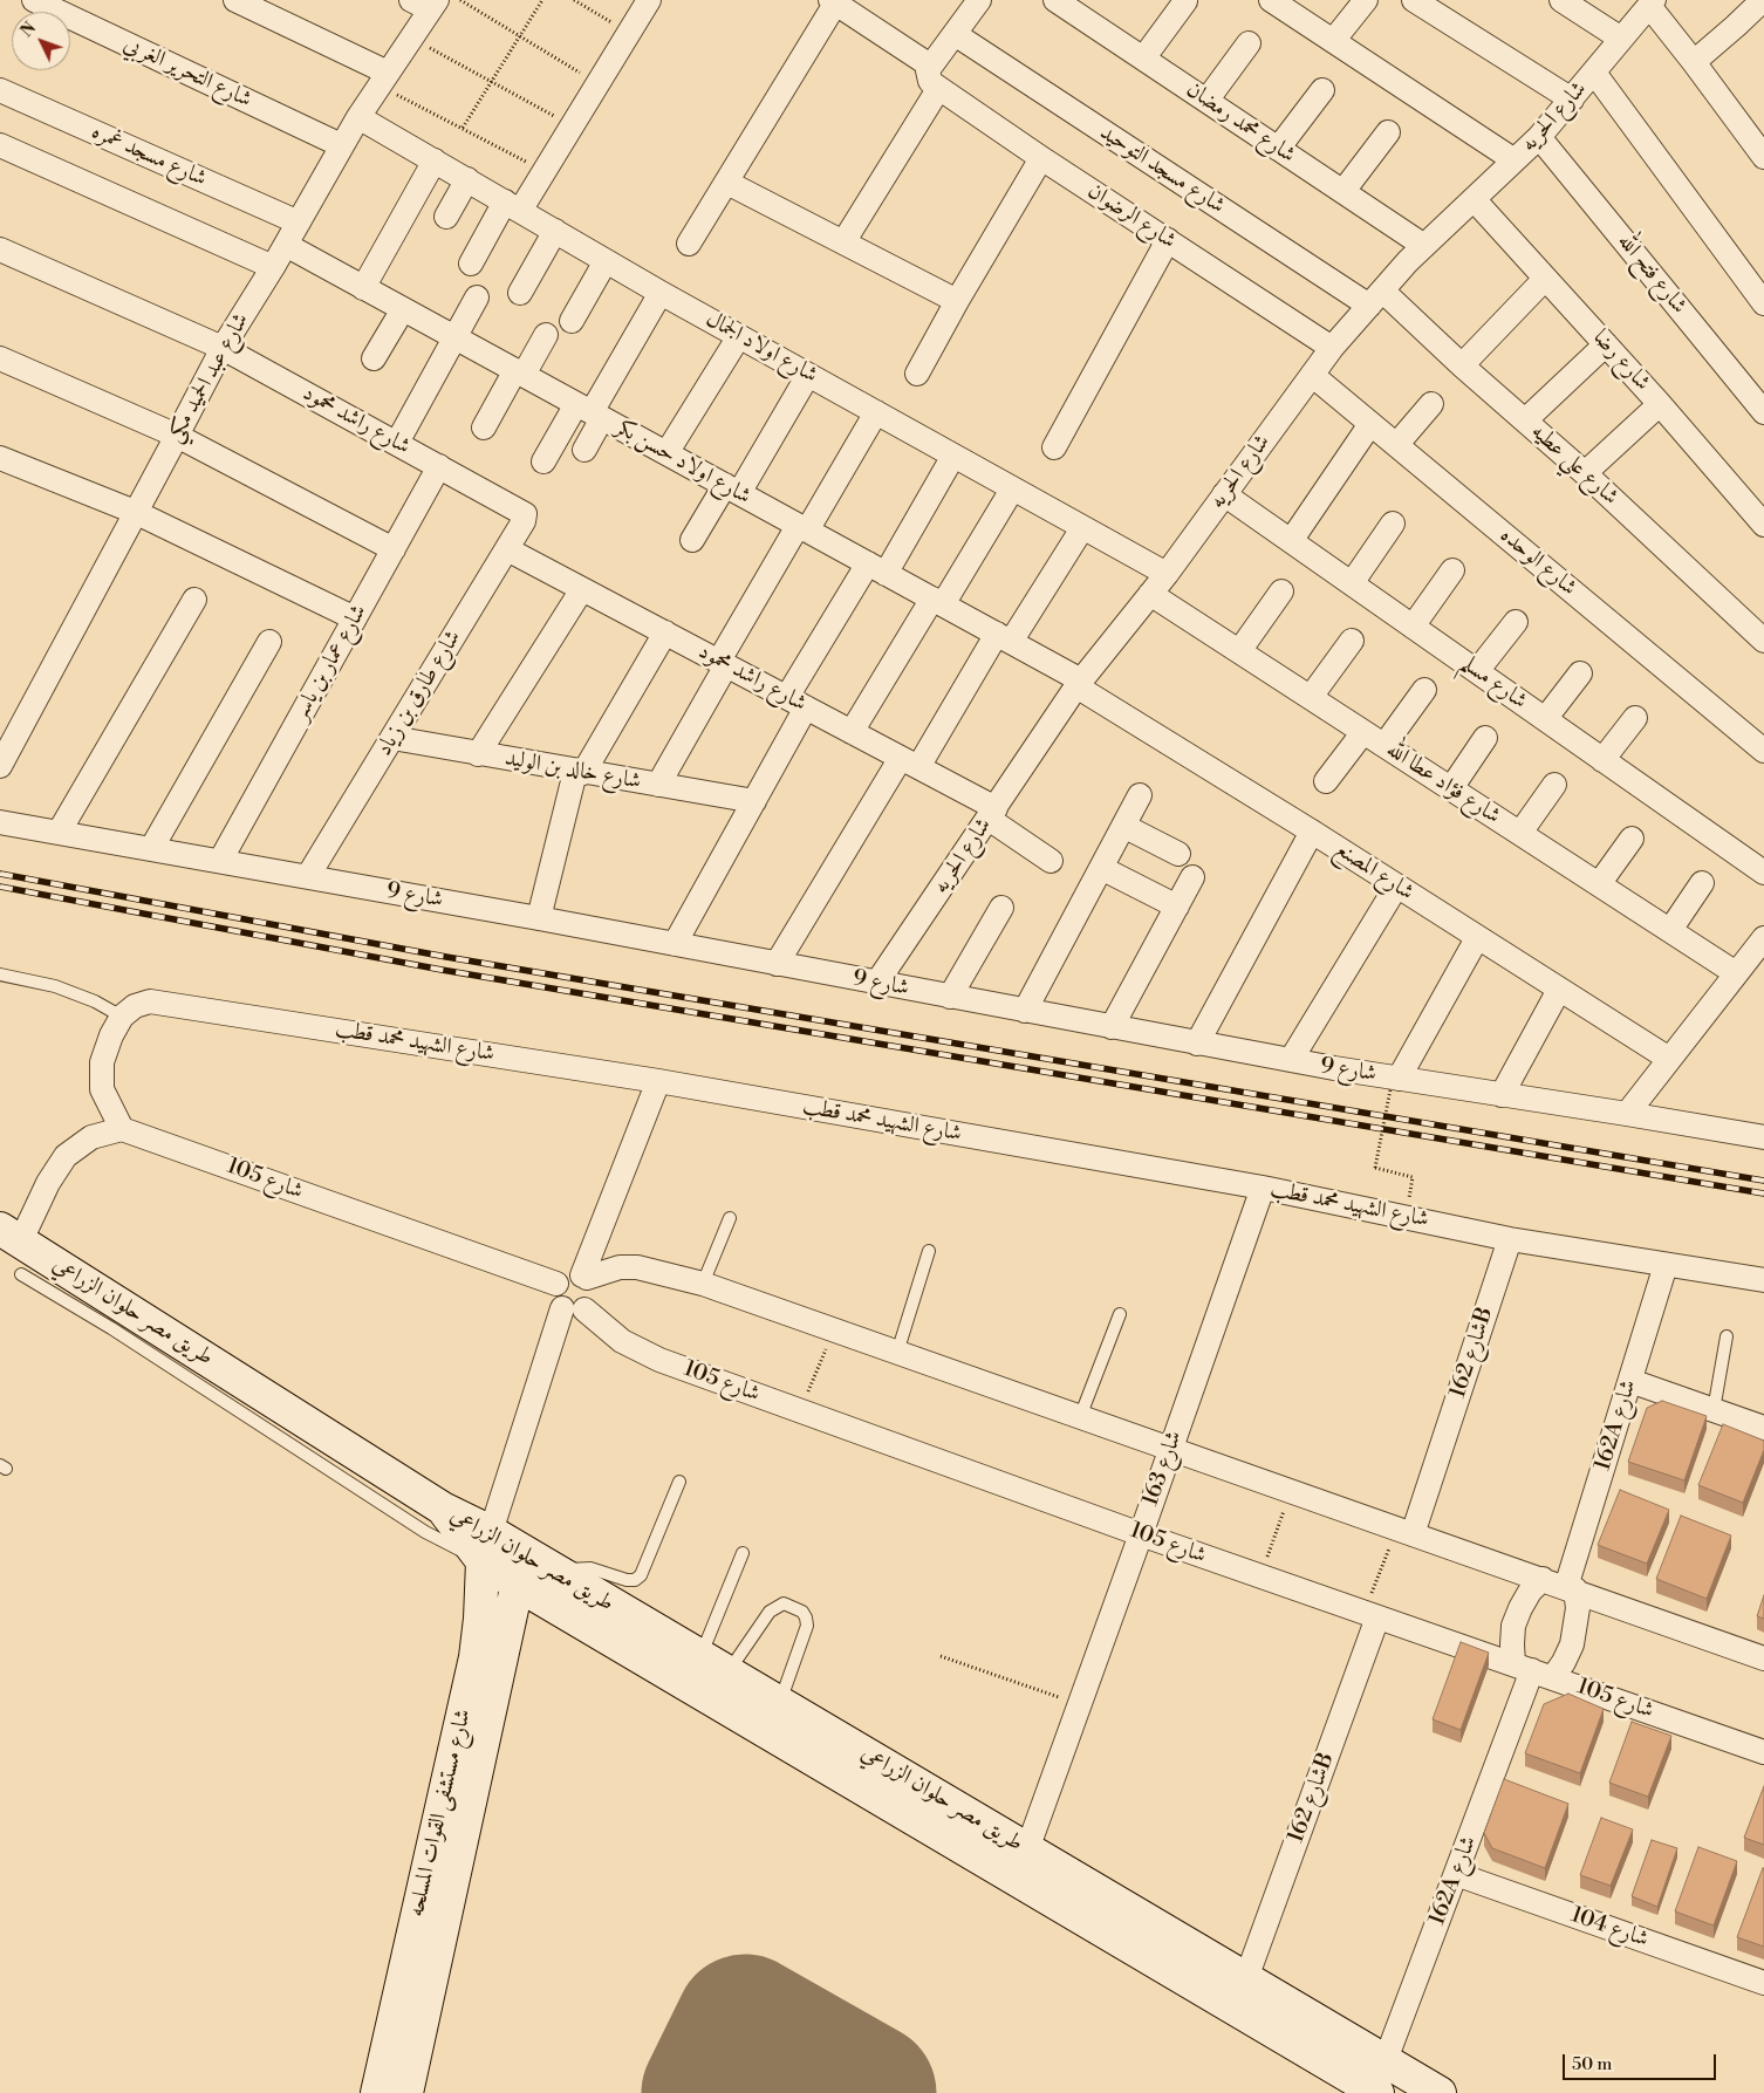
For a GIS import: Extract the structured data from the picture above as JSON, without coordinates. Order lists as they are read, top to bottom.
{
  "streets": {
    "main road": ["طريق مصر حلوان الزراعي", "شارع مستشفى القوات المسلحه"],
    "street": [
      "شارع التحرير الغربي",
      "شارع الحريه",
      "شارع محمد رمضان",
      "شارع مسجد غمره",
      "شارع مسجد التوحيد",
      "شارع الرضوان",
      "شارع فتح الله",
      "شارع اولاد الجمال",
      "شارع رضا",
      "شارع عبد الحميد مكي",
      "شارع راشد محمود",
      "شارع اولاد حسن بكر",
      "شارع علي عطيه",
      "شارع الوحده",
      "شارع عمار بن ياسر",
      "شارع مسلم",
      "شارع طارق بن زياد",
      "شارع خالد بن الوليد",
      "شارع فؤاد عطا الله",
      "شارع المصنع",
      "شارع 9",
      "شارع الشهيد محمد قطب",
      "شارع 105",
      "شارع 162B",
      "162A شارع",
      "شارع 163",
      "شارع 104"
    ]
  },
  "crossings": [
    ["شارع التحرير الغربي", "شارع عبد الحميد مكي"],
    ["شارع الحريه", "شارع محمد رمضان"],
    ["شارع الحريه", "شارع مسجد التوحيد"],
    ["شارع الحريه", "شارع الرضوان"],
    ["شارع الحريه", "شارع فتح الله"],
    ["شارع الحريه", "شارع اولاد الجمال"],
    ["شارع الحريه", "شارع رضا"],
    ["شارع الحريه", "شارع راشد محمود"],
    ["شارع الحريه", "شارع اولاد حسن بكر"],
    ["شارع الحريه", "شارع علي عطيه"],
    ["شارع الحريه", "شارع الوحده"],
    ["شارع الحريه", "شارع مسلم"],
    ["شارع الحريه", "شارع فؤاد عطا الله"],
    ["شارع الحريه", "شارع المصنع"],
    ["شارع الحريه", "شارع 9"],
    ["شارع مسجد غمره", "شارع عبد الحميد مكي"],
    ["شارع مسجد التوحيد", "شارع علي عطيه"],
    ["شارع اولاد الجمال", "شارع عبد الحميد مكي"],
    ["شارع عبد الحميد مكي", "شارع راشد محمود"],
    ["شارع عبد الحميد مكي", "شارع اولاد حسن بكر"],
    ["شارع راشد محمود", "شارع عمار بن ياسر"],
    ["شارع راشد محمود", "شارع طارق بن زياد"],
    ["شارع اولاد حسن بكر", "شارع المصنع"],
    ["شارع عمار بن ياسر", "شارع 9"],
    ["شارع طارق بن زياد", "شارع خالد بن الوليد"],
    ["شارع طارق بن زياد", "شارع 9"],
    ["شارع الشهيد محمد قطب", "شارع 162B"],
    ["شارع الشهيد محمد قطب", "162A شارع"],
    ["شارع الشهيد محمد قطب", "شارع 163"],
    ["شارع 105", "شارع 162B"],
    ["شارع 105", "162A شارع"],
    ["شارع 105", "شارع 163"],
    ["طريق مصر حلوان الزراعي", "شارع 162B"],
    ["طريق مصر حلوان الزراعي", "162A شارع"],
    ["طريق مصر حلوان الزراعي", "شارع 163"],
    ["طريق مصر حلوان الزراعي", "شارع مستشفى القوات المسلحه"],
    ["162A شارع", "شارع 104"]
  ],
  "scale_bar": "50 m",
  "north": "top left"
}
